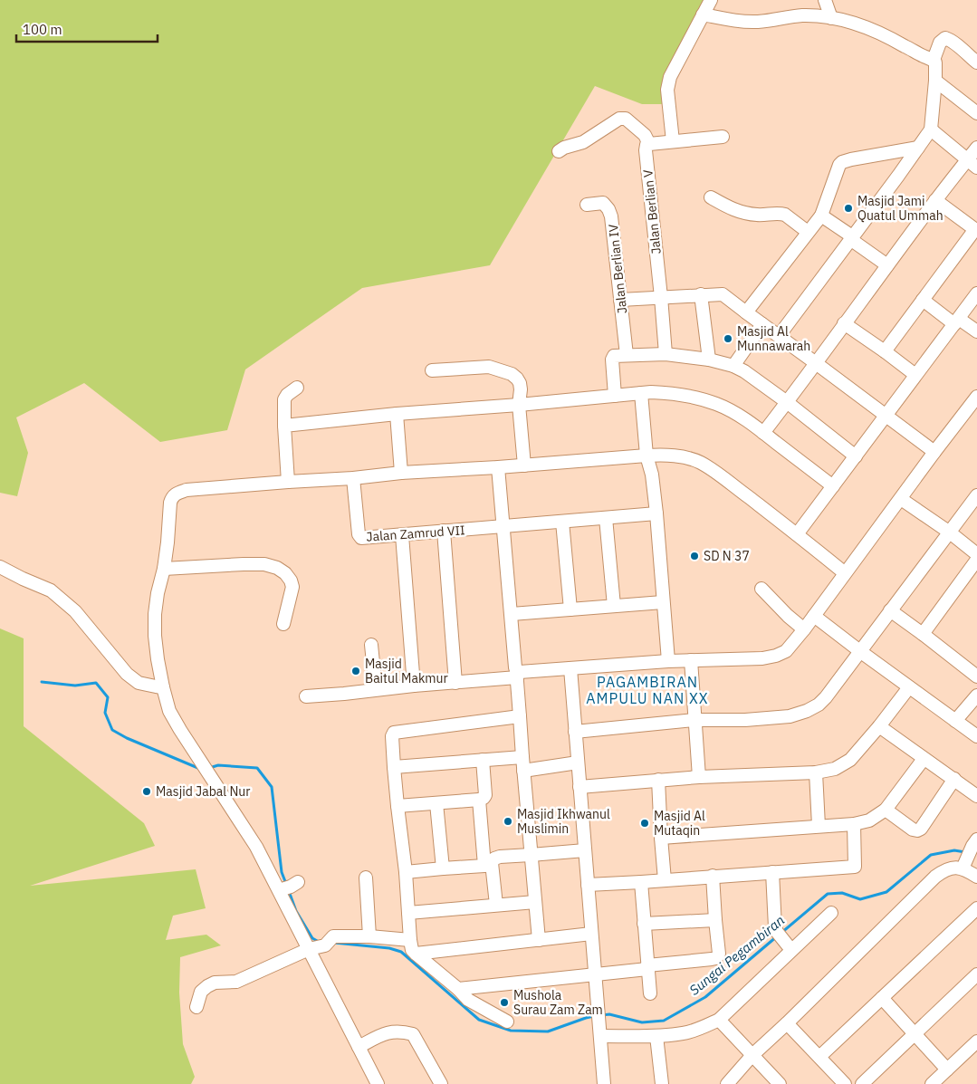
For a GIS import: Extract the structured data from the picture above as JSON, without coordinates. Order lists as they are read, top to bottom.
{
  "streets": {
    "street": ["Jalan Berlian V", "Jalan Berlian IV", "Jalan Zamrud VII"]
  },
  "districts": ["PAGAMBIRAN AMPULU NAN XX"],
  "water": ["Sungai Pegambiran"],
  "places": [
    "Masjid Jami Quatul Ummah",
    "Masjid Al Munnawarah",
    "SD N 37",
    "Masjid Baitul Makmur",
    "Masjid Jabal Nur",
    "Masjid Ikhwanul Muslimin",
    "Masjid Al Mutaqin",
    "Mushola Surau Zam Zam"
  ],
  "scale_bar": "100 m"
}
